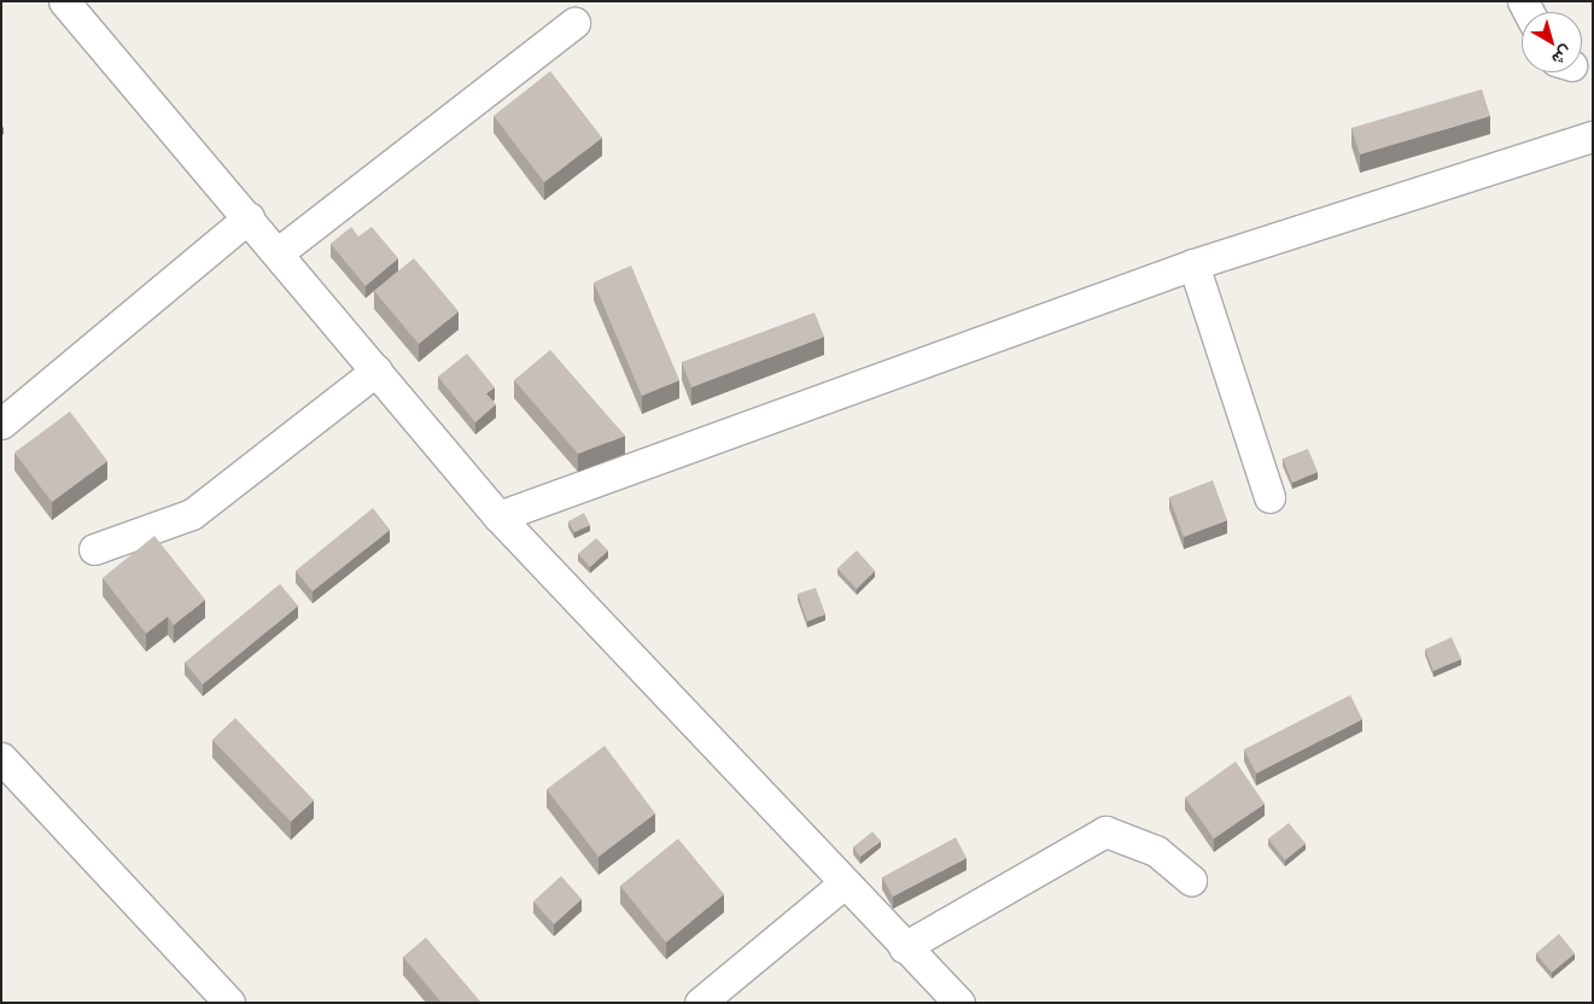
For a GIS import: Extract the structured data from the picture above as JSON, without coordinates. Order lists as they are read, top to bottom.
{
  "north": "bottom right"
}
